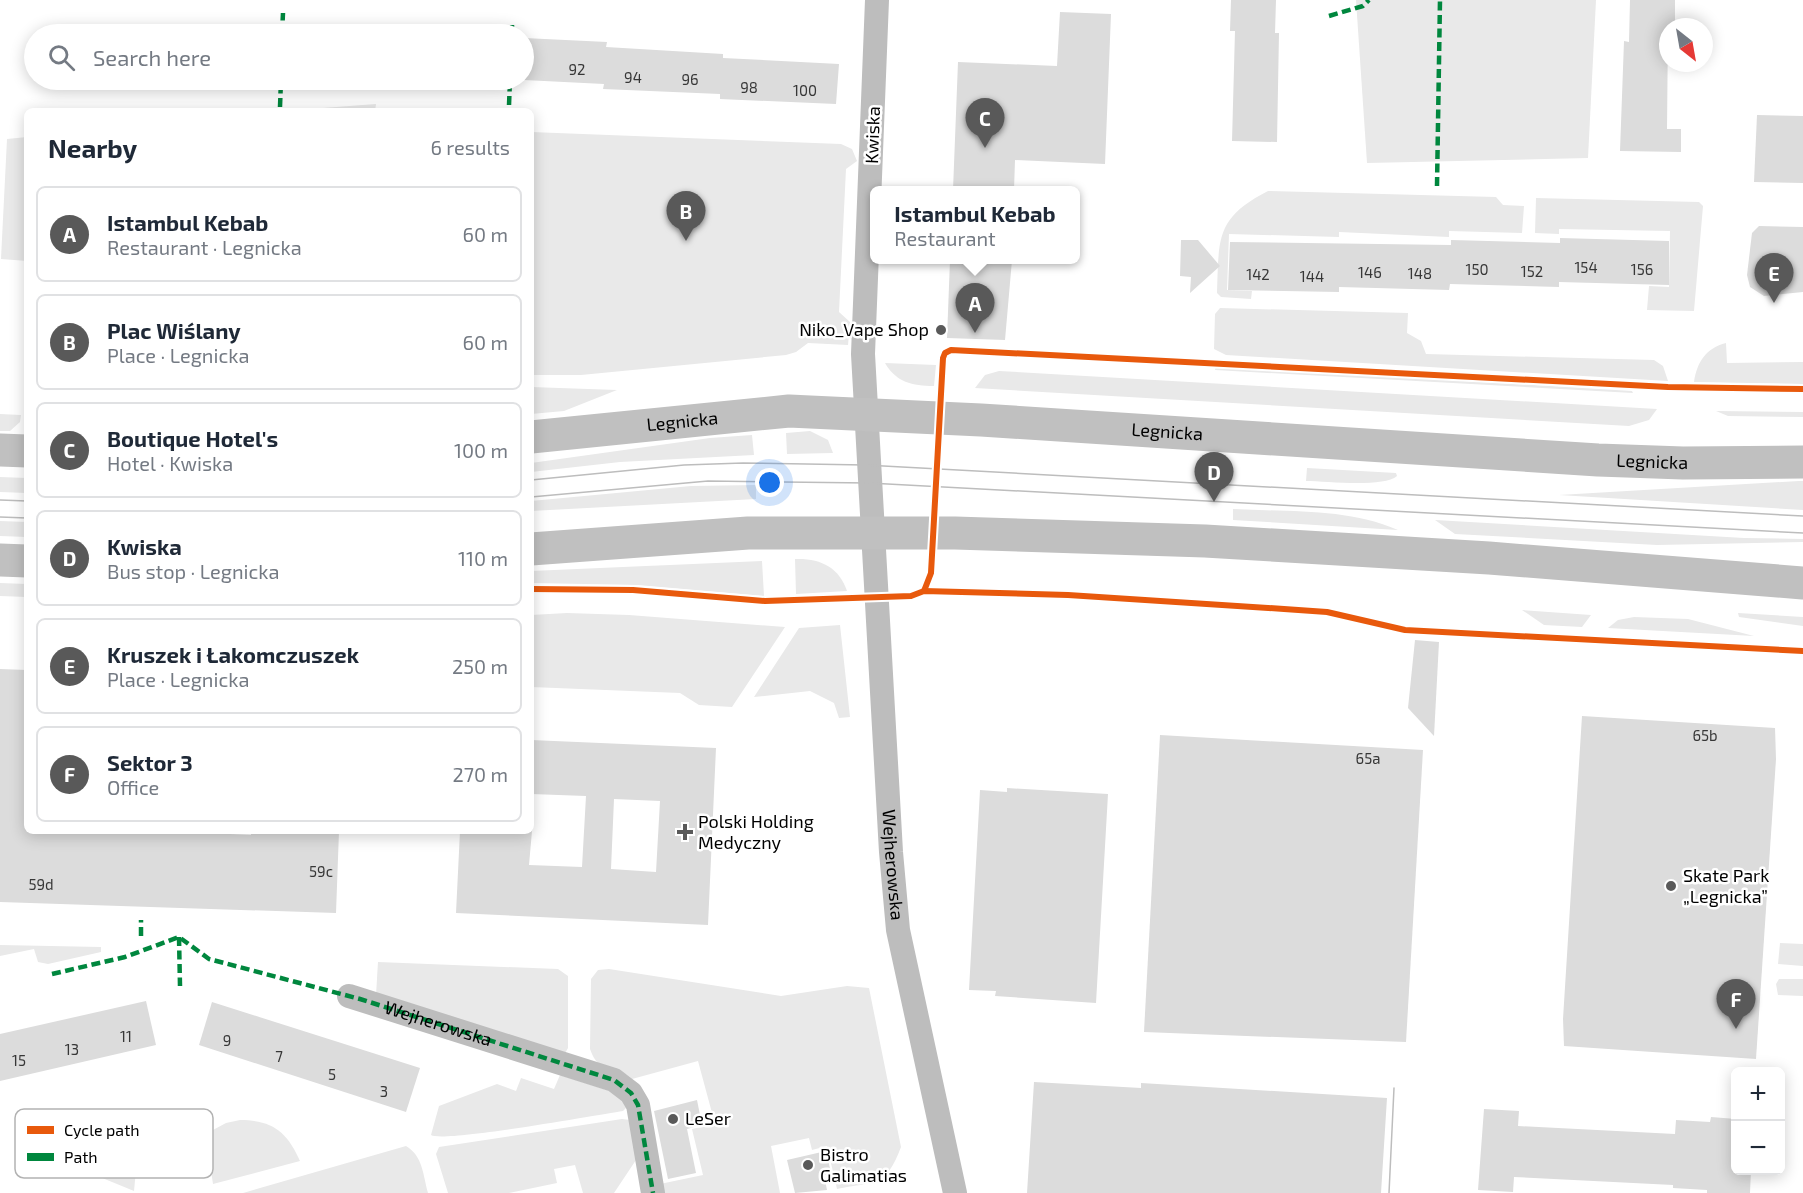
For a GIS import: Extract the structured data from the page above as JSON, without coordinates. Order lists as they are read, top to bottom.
{
  "streets": {
    "main road": ["Legnicka"],
    "street": ["Kwiska", "Wejherowska"]
  },
  "crossings": [
    ["Kwiska", "Legnicka"],
    ["Kwiska", "Wejherowska"]
  ],
  "places": {
    "other": [
      "Niko_Vape Shop",
      "Skate Park „Legnicka”",
      "LeSer",
      "Bistro Galimatias"
    ],
    "health": ["Polski Holding Medyczny"]
  },
  "house_numbers": [
    "92",
    "94",
    "96",
    "98",
    "100",
    "154",
    "150",
    "156",
    "152",
    "146",
    "148",
    "142",
    "144",
    "65b",
    "65a",
    "59c",
    "59d",
    "11",
    "9",
    "13",
    "7",
    "15",
    "5",
    "3"
  ],
  "legend": ["Cycle path", "Path"],
  "north": "bottom right",
  "page": {
    "search": "Search here",
    "pins": [
      "C",
      "B",
      "E",
      "A",
      "D",
      "F"
    ],
    "heading": ["Nearby", "6 results"],
    "popup": ["Istambul Kebab", "Restaurant"],
    "list": [
      {
        "mark": "A",
        "name": "Istambul Kebab",
        "note": "Restaurant · Legnicka",
        "value": "60 m"
      },
      {
        "mark": "B",
        "name": "Plac Wiślany",
        "note": "Place · Legnicka",
        "value": "60 m"
      },
      {
        "mark": "C",
        "name": "Boutique Hotel's",
        "note": "Hotel · Kwiska",
        "value": "100 m"
      },
      {
        "mark": "D",
        "name": "Kwiska",
        "note": "Bus stop · Legnicka",
        "value": "110 m"
      },
      {
        "mark": "E",
        "name": "Kruszek i Łakomczuszek",
        "note": "Place · Legnicka",
        "value": "250 m"
      },
      {
        "mark": "F",
        "name": "Sektor 3",
        "note": "Office",
        "value": "270 m"
      }
    ],
    "map_buttons": ["+", "−"]
  }
}
